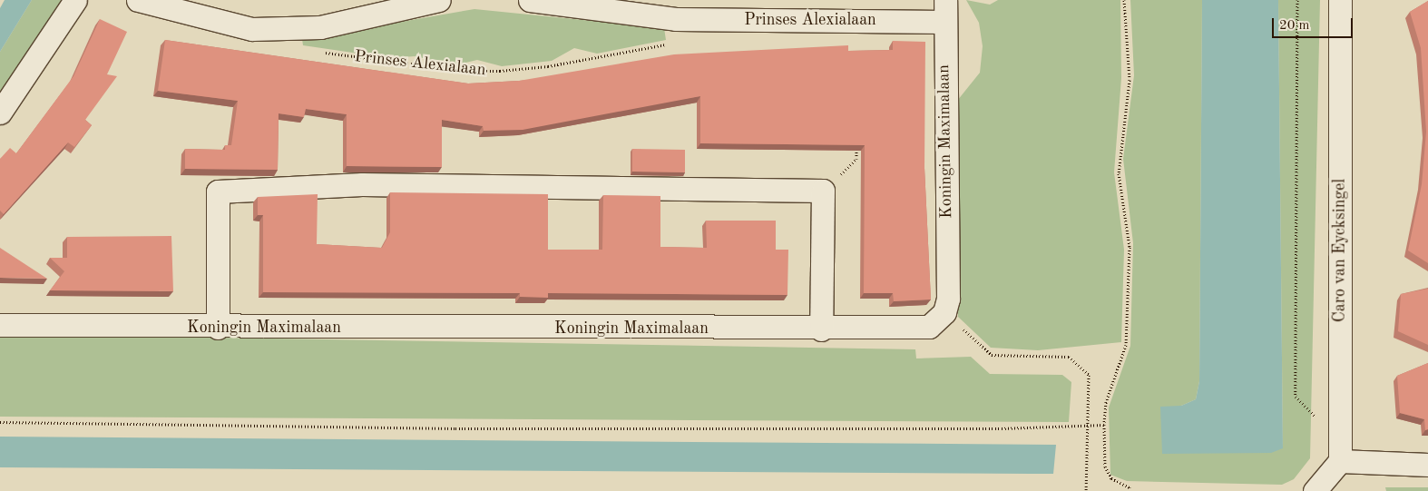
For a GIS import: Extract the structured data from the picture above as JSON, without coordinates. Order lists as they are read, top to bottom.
{
  "streets": {
    "street": ["Prinses Alexialaan", "Koningin Maximalaan", "Caro van Eycksingel"]
  },
  "crossings": [
    ["Prinses Alexialaan", "Koningin Maximalaan"]
  ],
  "scale_bar": "20 m"
}
